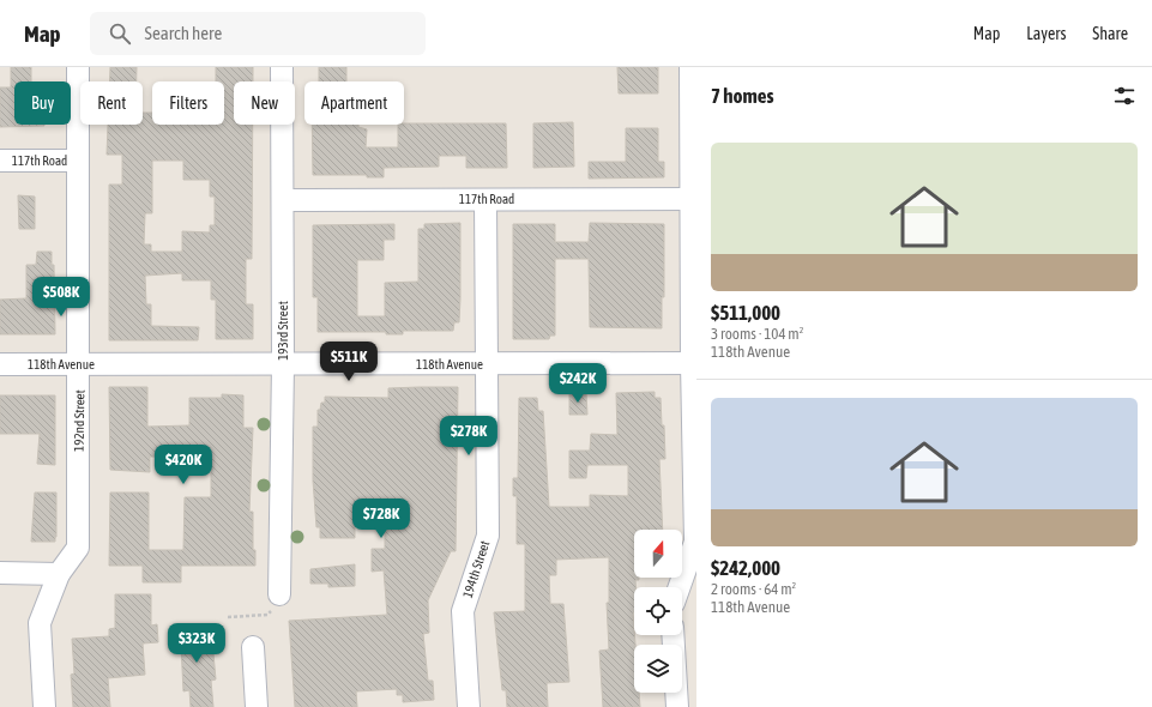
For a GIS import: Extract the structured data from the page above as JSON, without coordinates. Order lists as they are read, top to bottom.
{
  "streets": {
    "street": [
      "117th Road",
      "193rd Street",
      "118th Avenue",
      "192nd Street",
      "194th Street"
    ]
  },
  "crossings": [
    ["117th Road", "193rd Street"],
    ["117th Road", "192nd Street"],
    ["117th Road", "194th Street"],
    ["193rd Street", "118th Avenue"],
    ["118th Avenue", "192nd Street"],
    ["118th Avenue", "194th Street"]
  ],
  "north": "top",
  "page": {
    "header": "Map",
    "search": "Search here",
    "nav": ["Map", "Layers", "Share"],
    "heading": "7 homes",
    "chip": [
      "Buy",
      "Rent",
      "Filters",
      "New",
      "Apartment"
    ],
    "list": [
      {
        "name": "$511,000",
        "note": "3 rooms · 104 m² · 118th Avenue"
      },
      {
        "name": "$242,000",
        "note": "2 rooms · 64 m² · 118th Avenue"
      }
    ],
    "price": [
      "$508K",
      "$511K",
      "$242K",
      "$278K",
      "$420K",
      "$728K",
      "$323K"
    ]
  }
}
